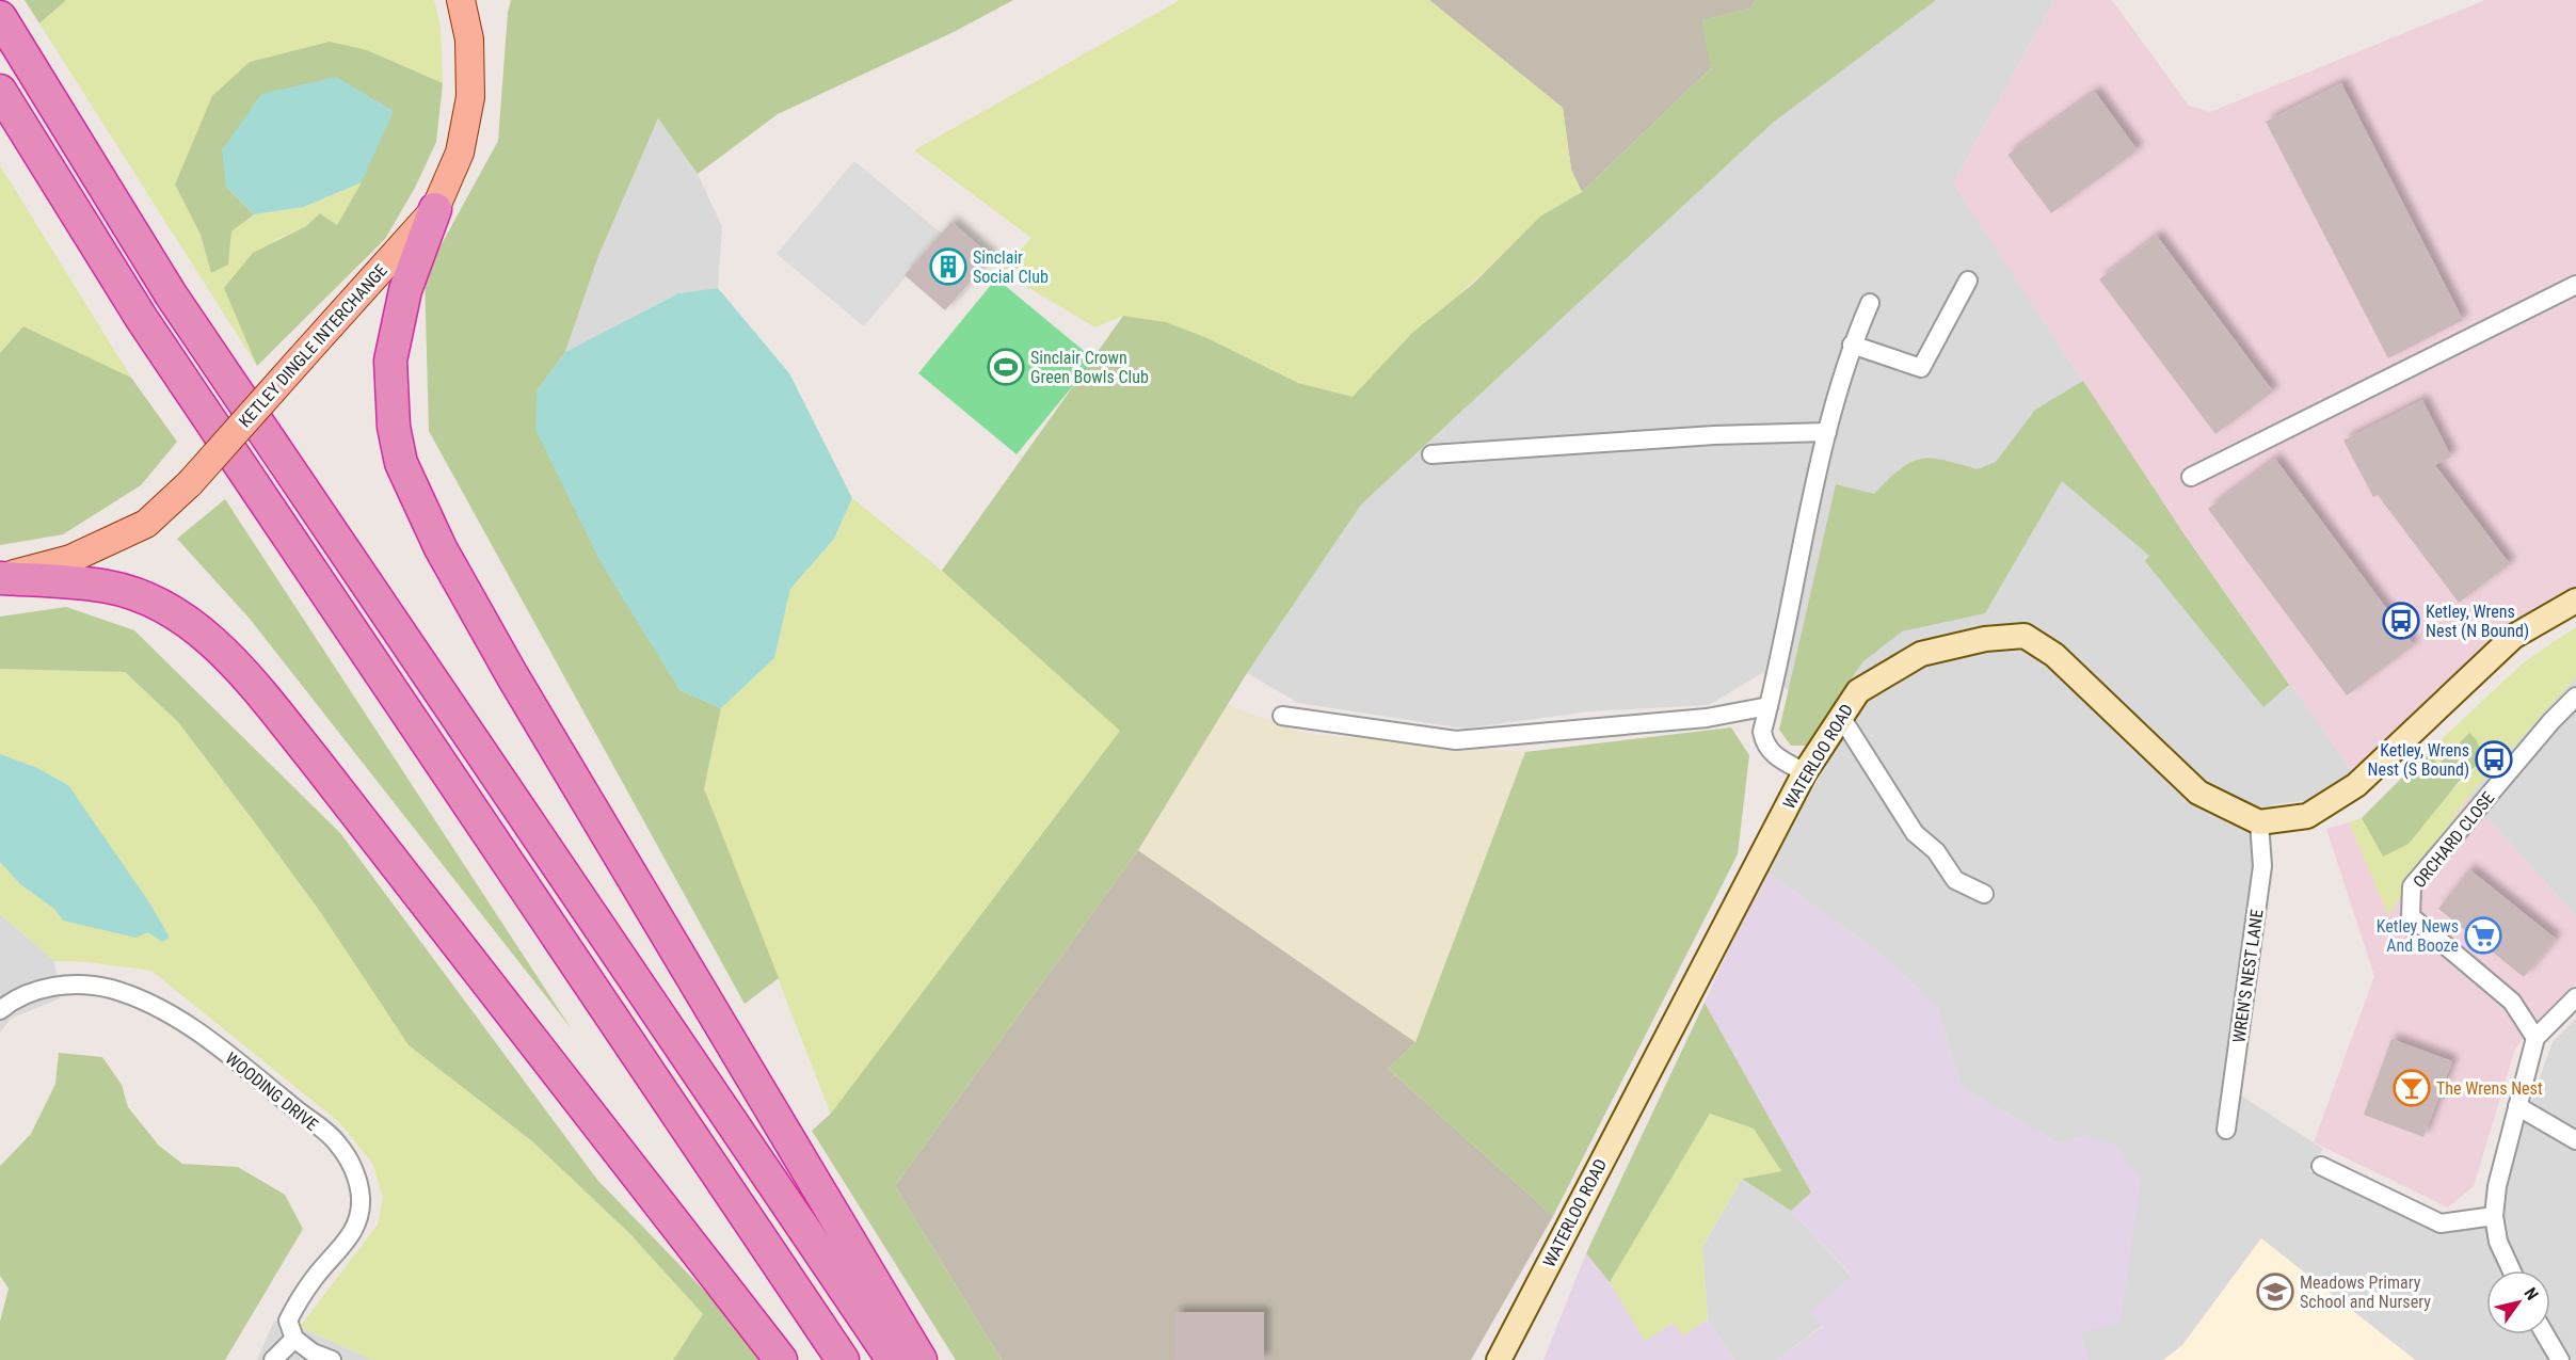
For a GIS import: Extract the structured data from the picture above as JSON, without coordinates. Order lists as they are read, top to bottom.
{
  "streets": {
    "main road": ["KETLEY DINGLE INTERCHANGE"],
    "street": [
      "WATERLOO ROAD",
      "ORCHARD CLOSE",
      "WREN'S NEST LANE",
      "WOODING DRIVE"
    ]
  },
  "crossings": [
    ["WATERLOO ROAD", "WREN'S NEST LANE"]
  ],
  "places": {
    "building": ["Sinclair Social Club"],
    "sports": ["Sinclair Crown Green Bowls Club"],
    "bus stop": ["Ketley, Wrens Nest (N Bound)", "Ketley, Wrens Nest (S Bound)"],
    "supermarket": ["Ketley News And Booze"],
    "bar": ["The Wrens Nest"],
    "school or university": ["Meadows Primary School and Nursery"]
  },
  "north": "top right"
}
